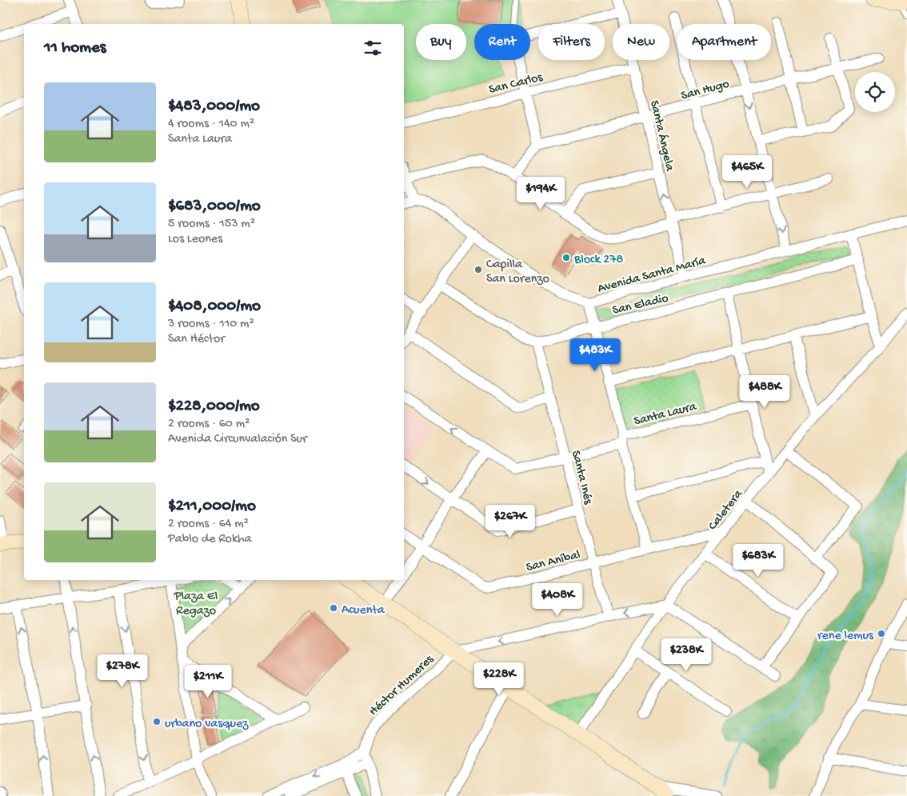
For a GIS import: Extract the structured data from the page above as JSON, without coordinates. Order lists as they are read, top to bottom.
{
  "streets": {
    "street": [
      "San Carlos",
      "San Hugo",
      "Santa Ángela",
      "Avenida Santa María",
      "San Eladio",
      "Santa Laura",
      "Santa Inés",
      "Caletera",
      "San Aníbal",
      "Héctor Humeres"
    ]
  },
  "crossings": [
    ["San Carlos", "Santa Ángela"],
    ["San Hugo", "Santa Ángela"],
    ["Santa Ángela", "Avenida Santa María"],
    ["Avenida Santa María", "Santa Laura"],
    ["San Eladio", "Santa Laura"],
    ["San Eladio", "Santa Inés"],
    ["Santa Inés", "San Aníbal"],
    ["Caletera", "San Aníbal"]
  ],
  "parks": ["Plaza El Regazo"],
  "places": [
    "Block 278",
    "Capilla San Lorenzo",
    "Acuenta",
    "rene lemus",
    "urbano vasquez"
  ],
  "page": {
    "chip": [
      "Buy",
      "Rent",
      "Filters",
      "New",
      "Apartment"
    ],
    "heading": "11 homes",
    "list": [
      {
        "name": "$483,000/mo",
        "note": "4 rooms · 140 m² · Santa Laura"
      },
      {
        "name": "$683,000/mo",
        "note": "5 rooms · 153 m² · Los Leones"
      },
      {
        "name": "$408,000/mo",
        "note": "3 rooms · 110 m² · San Héctor"
      },
      {
        "name": "$228,000/mo",
        "note": "2 rooms · 60 m² · Avenida Circunvalación Sur"
      },
      {
        "name": "$211,000/mo",
        "note": "2 rooms · 64 m² · Pablo de Rokha"
      }
    ],
    "price": [
      "$465K",
      "$194K",
      "$483K",
      "$488K",
      "$267K",
      "$683K",
      "$408K",
      "$238K",
      "$278K",
      "$228K",
      "$211K"
    ]
  }
}
